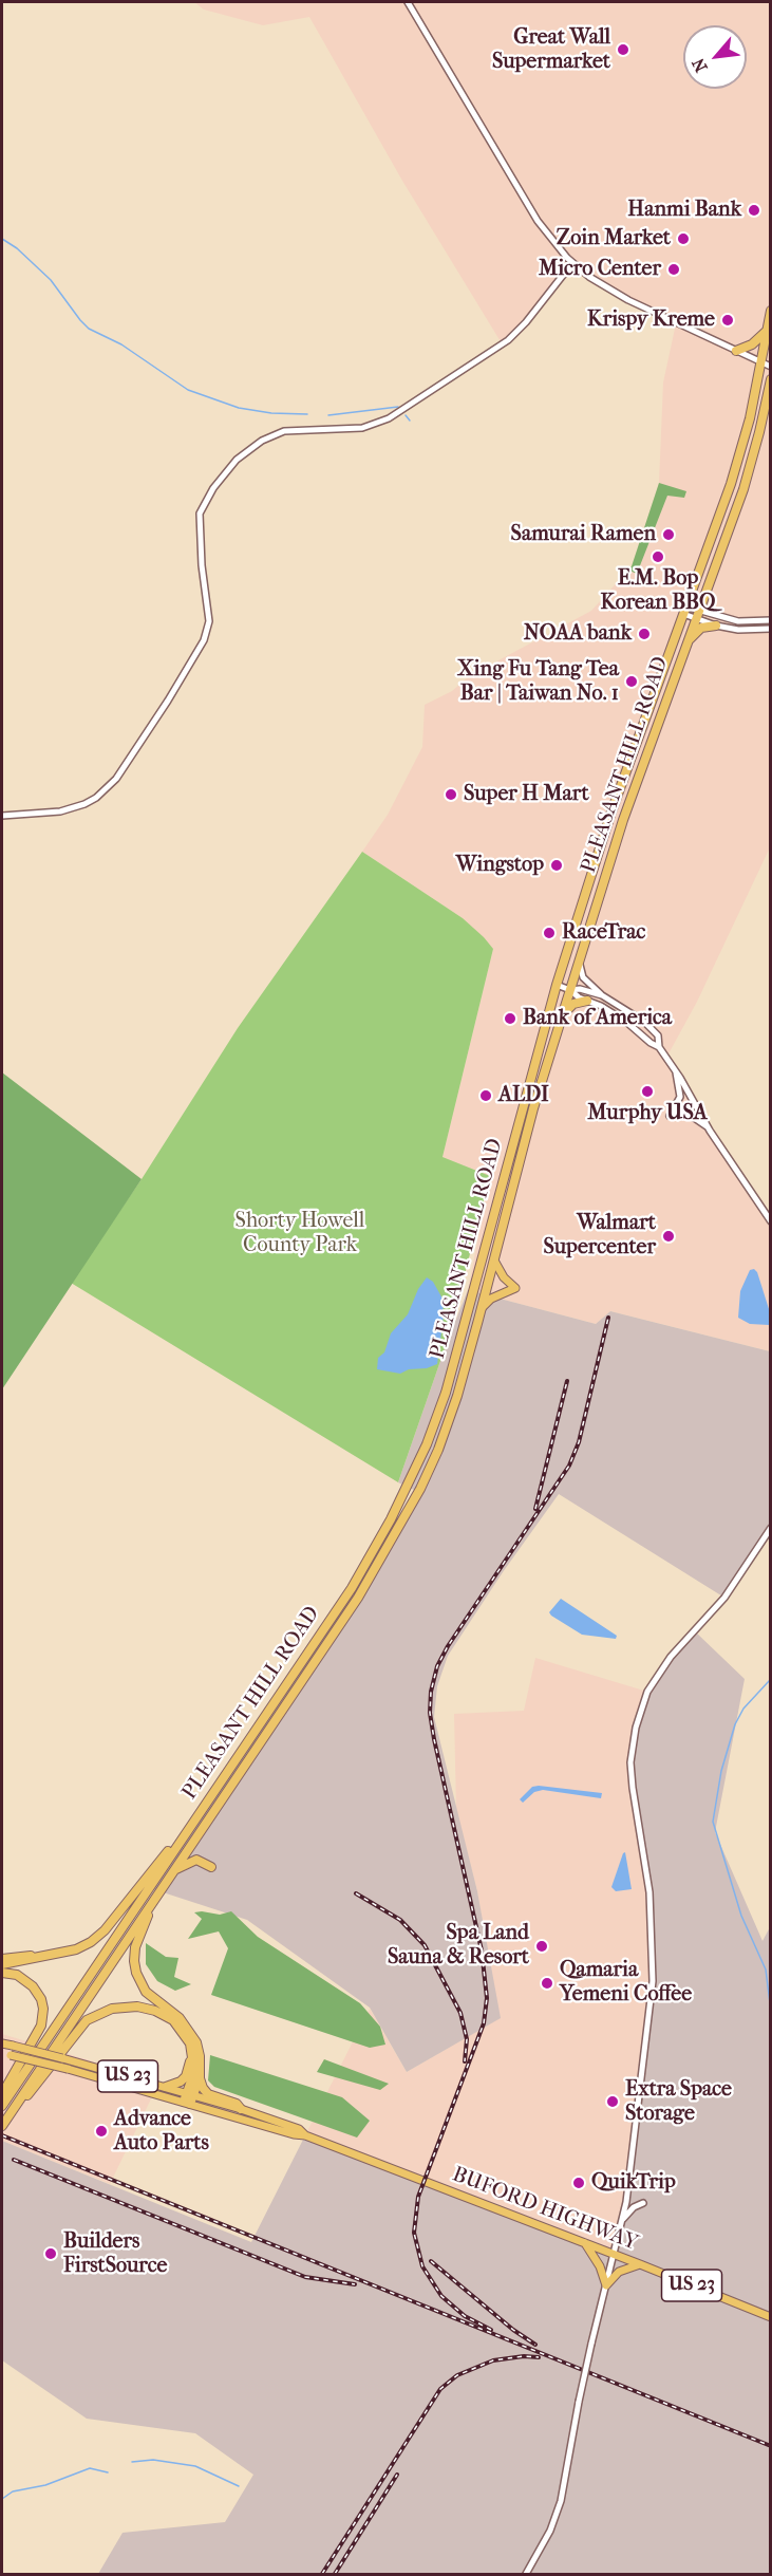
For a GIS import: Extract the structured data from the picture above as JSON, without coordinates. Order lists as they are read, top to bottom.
{
  "streets": {
    "highway": ["PLEASANT HILL ROAD"],
    "main road": ["US 23", "BUFORD HIGHWAY"]
  },
  "parks": ["Shorty Howell County Park"],
  "places": [
    "Great Wall Supermarket",
    "Hanmi Bank",
    "Zoin Market",
    "Micro Center",
    "Krispy Kreme",
    "Samurai Ramen",
    "E.M. Bop Korean BBQ",
    "NOAA bank",
    "Xing Fu Tang Tea Bar | Taiwan No. 1",
    "Super H Mart",
    "Wingstop",
    "RaceTrac",
    "Bank of America",
    "Murphy USA",
    "ALDI",
    "Walmart Supercenter",
    "Spa Land Sauna & Resort",
    "Qamaria Yemeni Coffee",
    "Extra Space Storage",
    "Advance Auto Parts",
    "QuikTrip",
    "Builders FirstSource"
  ],
  "north": "bottom left"
}
